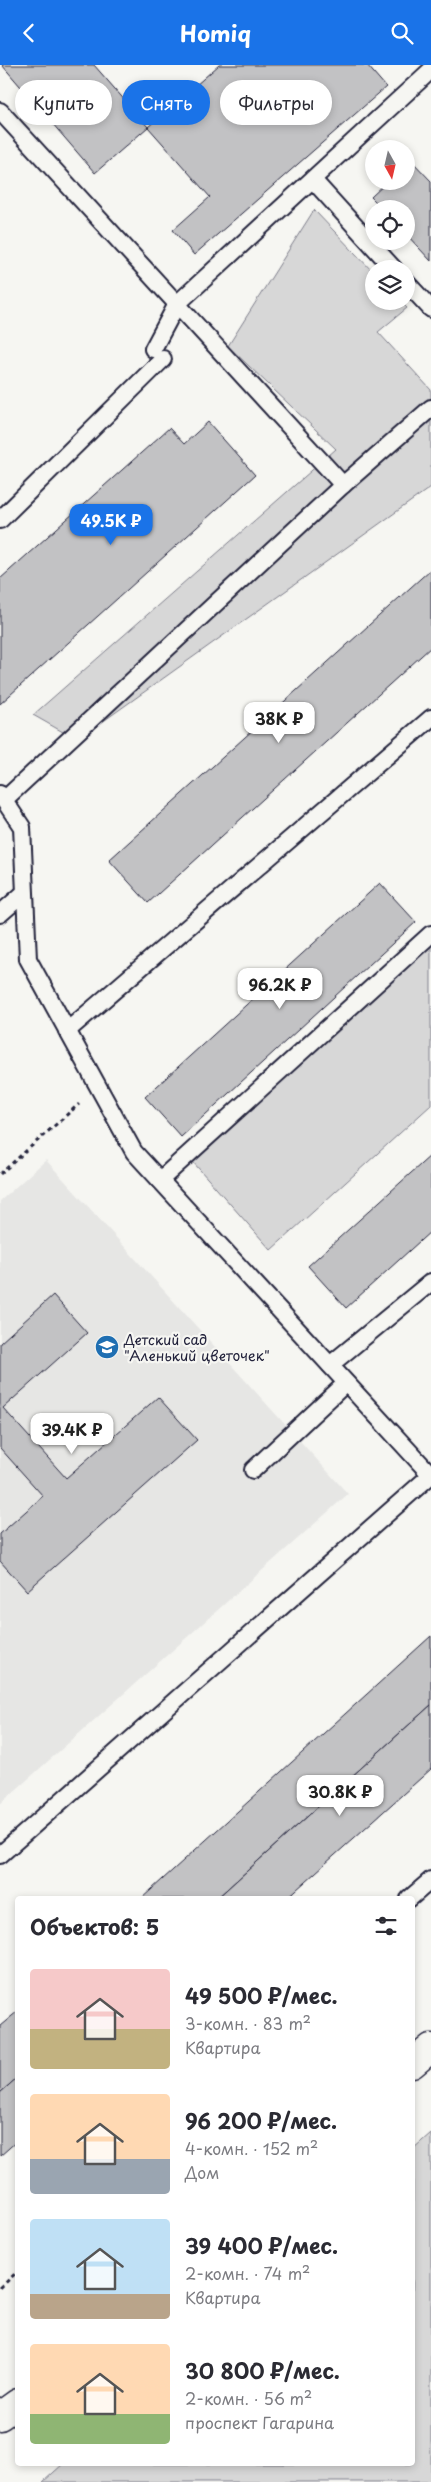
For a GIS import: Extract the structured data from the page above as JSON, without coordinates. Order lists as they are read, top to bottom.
{
  "places": {
    "school or university": ["Детский сад \"Аленький цветочек\""]
  },
  "north": "bottom",
  "page": {
    "header": "Homiq",
    "chip": ["Купить", "Снять", "Фильтры"],
    "price": [
      "49.5K ₽",
      "38K ₽",
      "96.2K ₽",
      "39.4K ₽",
      "30.8K ₽"
    ],
    "heading": "Объектов: 5",
    "list": [
      {
        "name": "49 500 ₽/мес.",
        "note": "3-комн. · 83 m² · Квартира"
      },
      {
        "name": "96 200 ₽/мес.",
        "note": "4-комн. · 152 m² · Дом"
      },
      {
        "name": "39 400 ₽/мес.",
        "note": "2-комн. · 74 m² · Квартира"
      },
      {
        "name": "30 800 ₽/мес.",
        "note": "2-комн. · 56 m² · проспект Гагарина"
      }
    ]
  }
}
